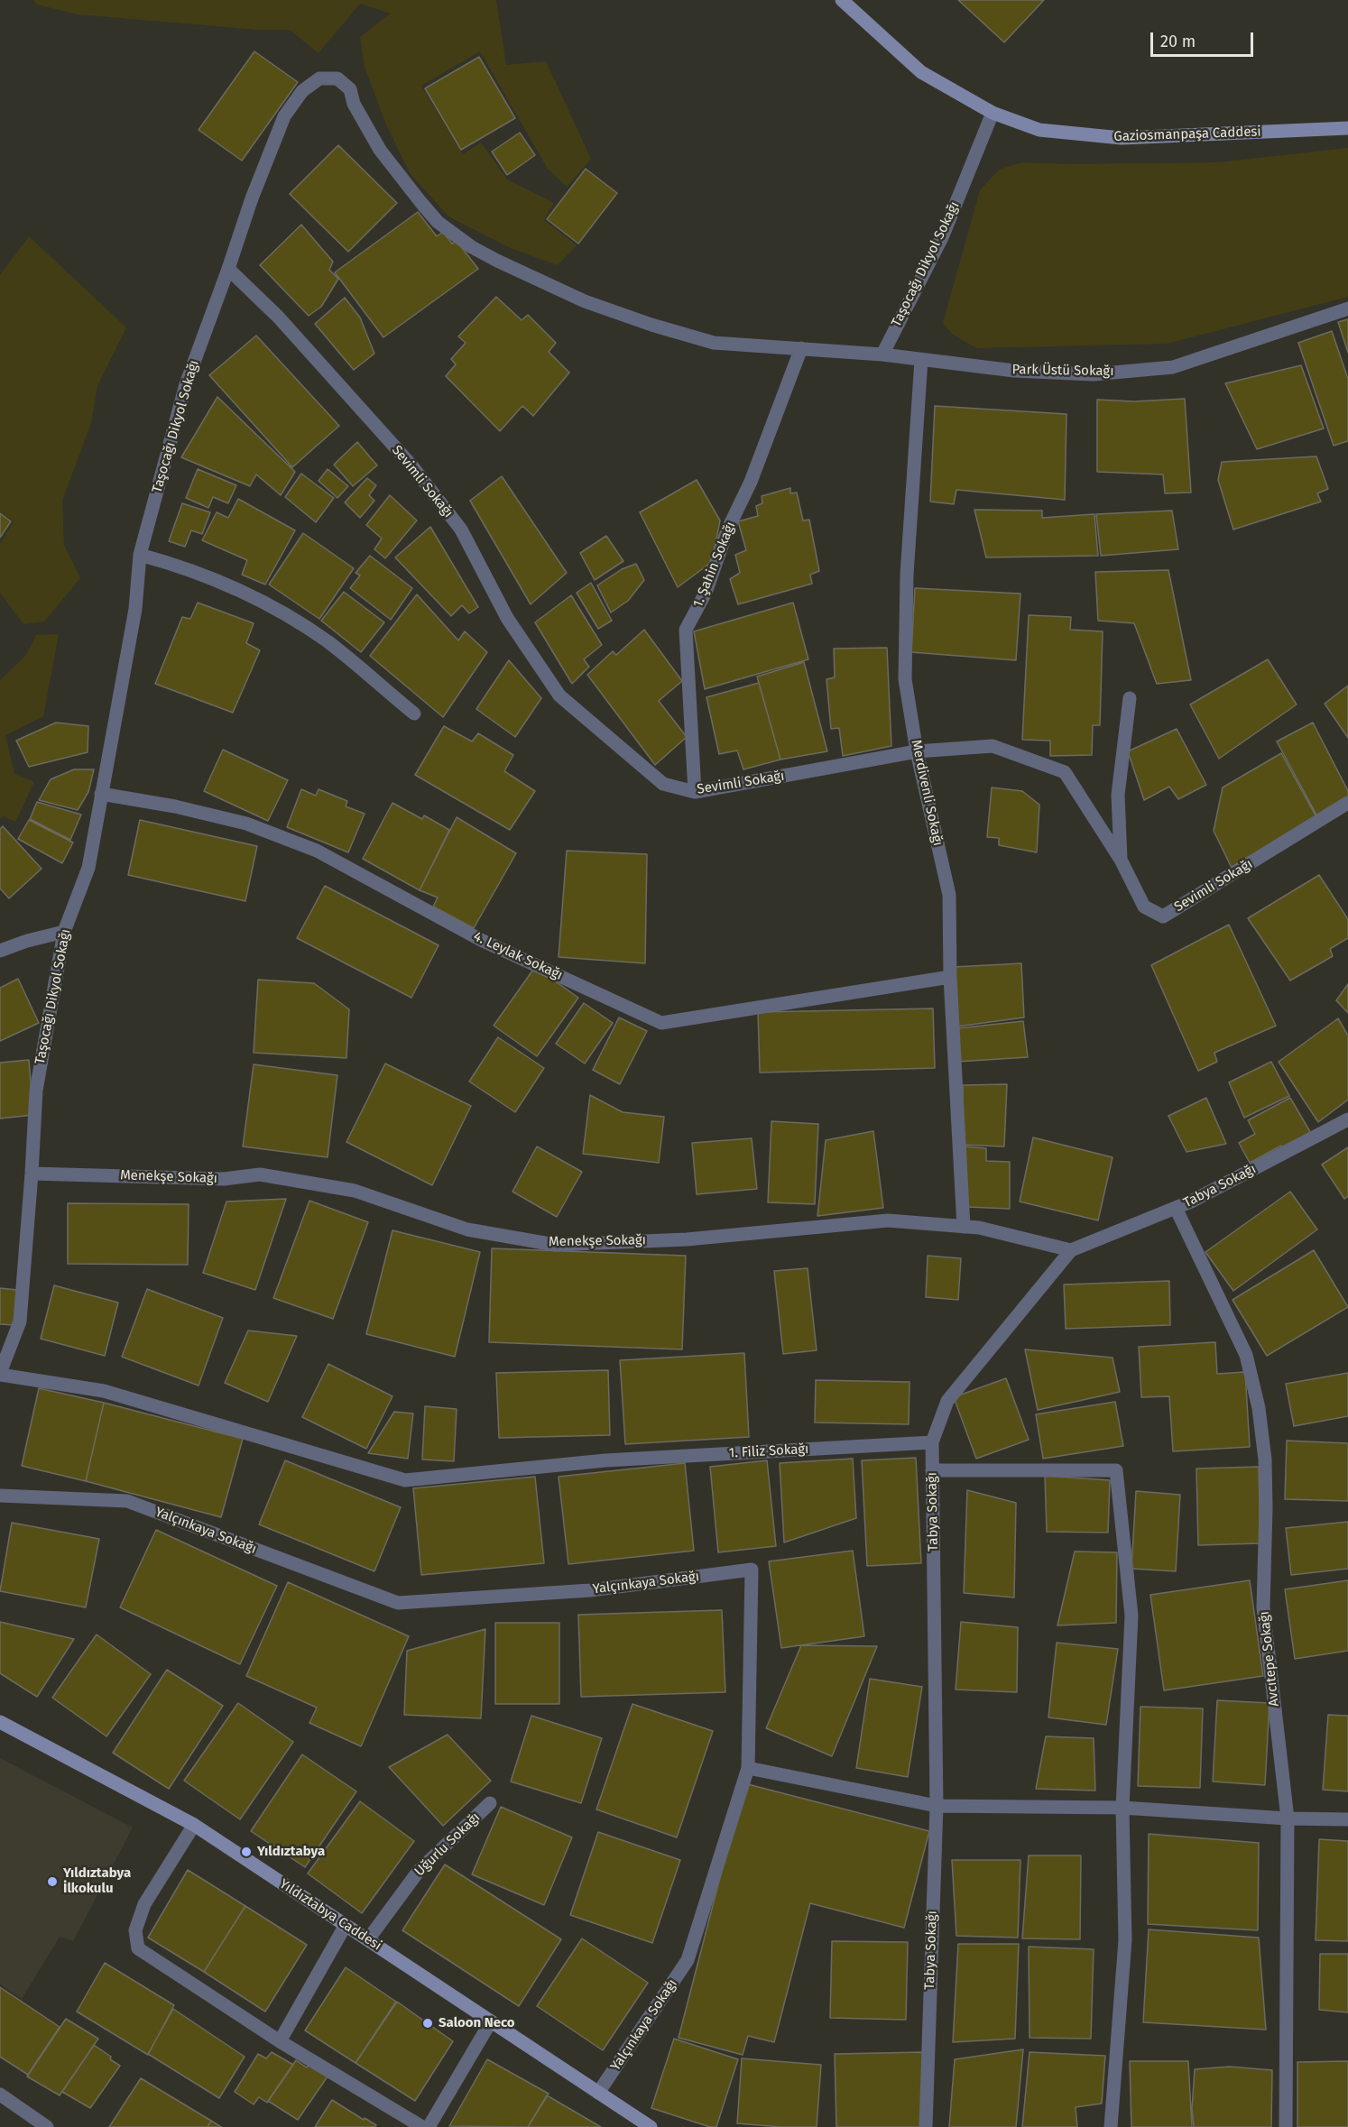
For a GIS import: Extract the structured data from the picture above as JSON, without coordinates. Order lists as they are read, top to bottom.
{
  "streets": {
    "main road": ["Gaziosmanpaşa Caddesi", "Yıldıztabya Caddesi"],
    "street": [
      "Taşocağı Dikyol Sokağı",
      "Park Üstü Sokağı",
      "Sevimli Sokağı",
      "1. Şahin Sokağı",
      "Merdivenli Sokağı",
      "4. Leylak Sokağı",
      "Menekşe Sokağı",
      "Tabya Sokağı",
      "1. Filiz Sokağı",
      "Yalçınkaya Sokağı",
      "Avcıtepe Sokağı",
      "Uğurlu Sokağı"
    ]
  },
  "crossings": [
    ["Gaziosmanpaşa Caddesi", "Taşocağı Dikyol Sokağı"],
    ["Taşocağı Dikyol Sokağı", "Park Üstü Sokağı"],
    ["Taşocağı Dikyol Sokağı", "Sevimli Sokağı"],
    ["Taşocağı Dikyol Sokağı", "1. Şahin Sokağı"],
    ["Taşocağı Dikyol Sokağı", "4. Leylak Sokağı"],
    ["Taşocağı Dikyol Sokağı", "Menekşe Sokağı"],
    ["Taşocağı Dikyol Sokağı", "1. Filiz Sokağı"],
    ["Park Üstü Sokağı", "1. Şahin Sokağı"],
    ["Park Üstü Sokağı", "Merdivenli Sokağı"],
    ["Sevimli Sokağı", "1. Şahin Sokağı"],
    ["Sevimli Sokağı", "Merdivenli Sokağı"],
    ["Merdivenli Sokağı", "4. Leylak Sokağı"],
    ["Merdivenli Sokağı", "Menekşe Sokağı"],
    ["Menekşe Sokağı", "Tabya Sokağı"],
    ["Tabya Sokağı", "1. Filiz Sokağı"],
    ["Tabya Sokağı", "Avcıtepe Sokağı"],
    ["Yalçınkaya Sokağı", "Yıldıztabya Caddesi"],
    ["Uğurlu Sokağı", "Yıldıztabya Caddesi"]
  ],
  "places": ["Yıldıztabya", "Yıldıztabya İlkokulu", "Saloon Neco"],
  "scale_bar": "20 m"
}
